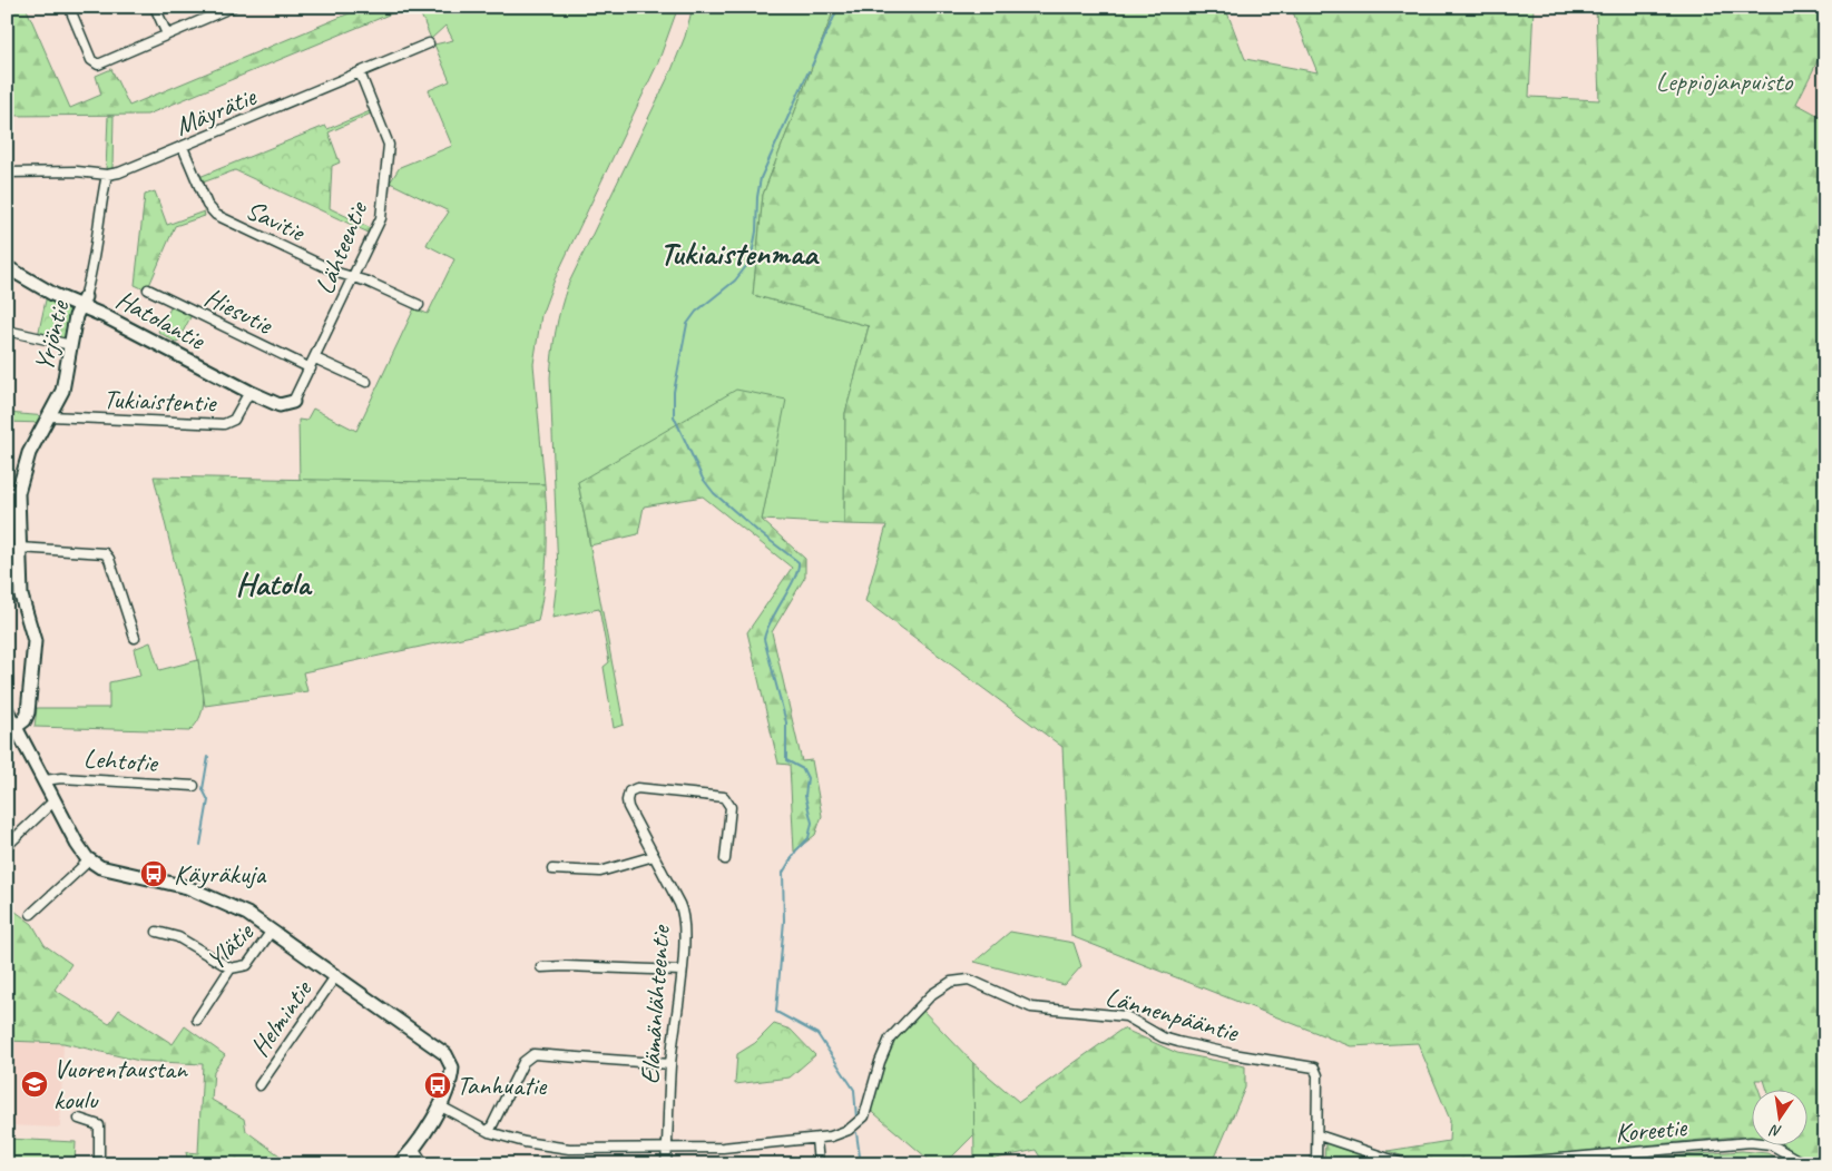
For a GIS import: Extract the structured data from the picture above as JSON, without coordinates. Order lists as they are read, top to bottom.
{
  "streets": {
    "street": [
      "Mäyrätie",
      "Savitie",
      "Lähteentie",
      "Hiesutie",
      "Hatolantie",
      "Yrjöntie",
      "Tukiaistentie",
      "Lehtotie",
      "Ylätie",
      "Elämänlähteentie",
      "Lännenpääntie",
      "Helmintie",
      "Koreetie"
    ]
  },
  "crossings": [
    ["Mäyrätie", "Savitie"],
    ["Mäyrätie", "Lähteentie"],
    ["Mäyrätie", "Yrjöntie"],
    ["Savitie", "Lähteentie"],
    ["Lähteentie", "Hiesutie"],
    ["Lähteentie", "Hatolantie"],
    ["Hatolantie", "Yrjöntie"],
    ["Hatolantie", "Tukiaistentie"],
    ["Yrjöntie", "Tukiaistentie"]
  ],
  "districts": ["Tukiaistenmaa", "Hatola"],
  "parks": ["Leppiojanpuisto"],
  "places": {
    "bus stop": ["Käyräkuja", "Tanhuatie"],
    "school or university": ["Vuorentaustan koulu"]
  },
  "north": "bottom"
}
